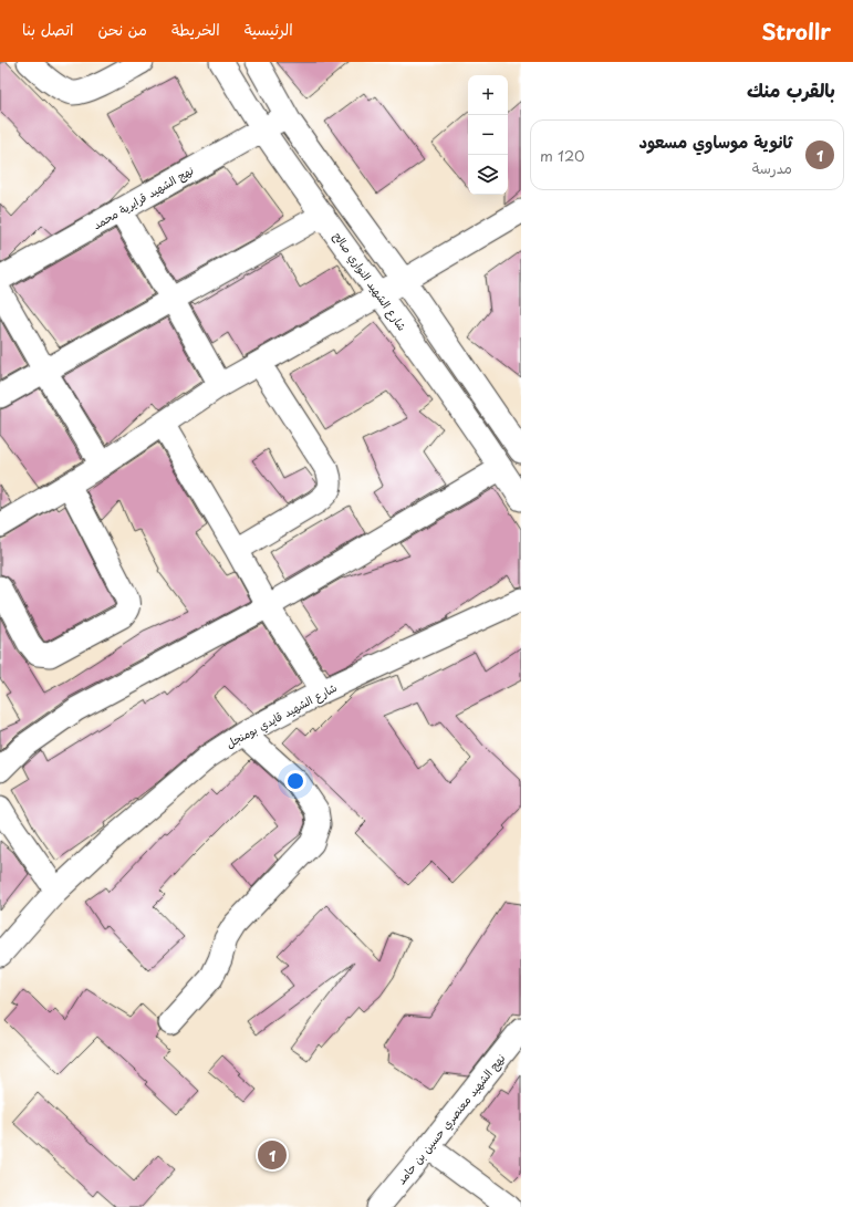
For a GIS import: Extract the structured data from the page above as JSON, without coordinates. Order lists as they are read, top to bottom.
{
  "streets": {
    "street": [
      "نهج الشهيد قرايرية محمد",
      "شارع الشهيد النواري صالح",
      "شارع الشهيد قايدي بومنجل",
      "نهج الشهيد معنصري حسين بن حامد"
    ]
  },
  "crossings": [
    ["نهج الشهيد قرايرية محمد", "شارع الشهيد النواري صالح"]
  ],
  "page": {
    "header": "Strollr",
    "nav": [
      "الرئيسية",
      "الخريطة",
      "من نحن",
      "اتصل بنا"
    ],
    "heading": "بالقرب منك",
    "map_buttons": ["+", "−"],
    "list": [
      {
        "mark": "1",
        "name": "ثانوية موساوي مسعود",
        "note": "مدرسة",
        "value": "120 m"
      }
    ],
    "pins": "1"
  }
}
